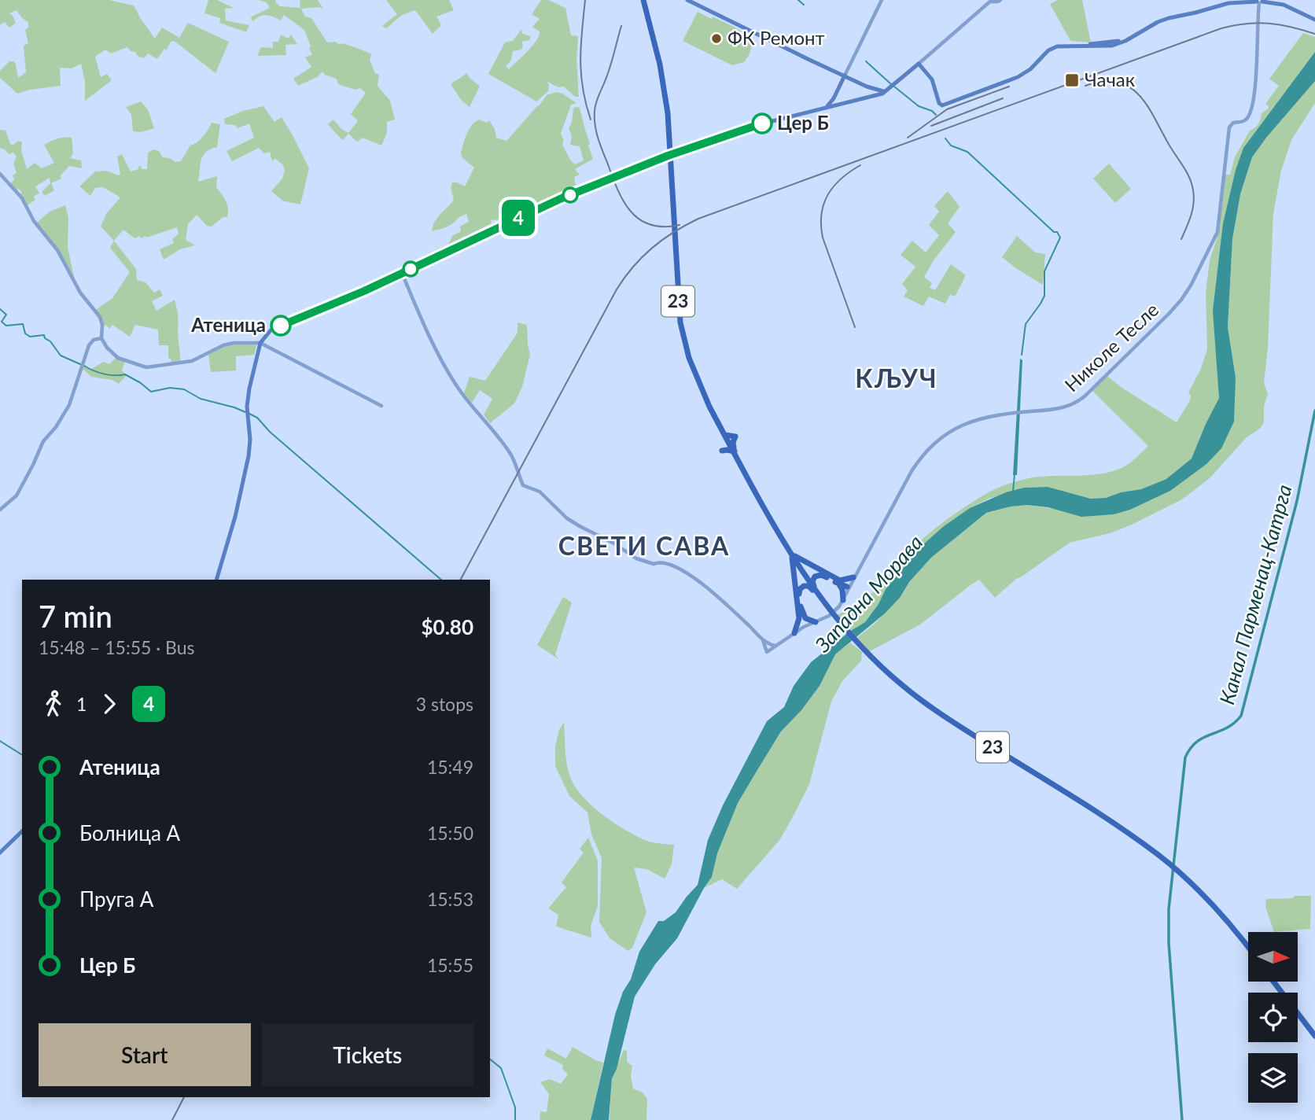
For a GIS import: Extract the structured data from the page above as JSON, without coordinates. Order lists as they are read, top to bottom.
{
  "streets": {
    "main road": ["23"],
    "street": ["Николе Тесле"]
  },
  "districts": ["КЉУЧ", "СВЕТИ САВА"],
  "water": ["Западна Морава", "Канал Парменац-Катрга"],
  "places": {
    "other": ["ФК Ремонт", "Цер Б", "Атеница"],
    "transit": ["Чачак"]
  },
  "lines": ["bus line 4"],
  "north": "right",
  "page": {
    "on_map": "4",
    "heading": ["7 min", "15:48 – 15:55 · Bus", "$0.80"],
    "legs": ["1", "4", "3 stops"],
    "list": [
      {
        "name": "Атеница",
        "value": "15:49"
      },
      {
        "name": "Болница А",
        "value": "15:50"
      },
      {
        "name": "Пруга А",
        "value": "15:53"
      },
      {
        "name": "Цер Б",
        "value": "15:55"
      }
    ],
    "buttons": ["Start", "Tickets"]
  }
}
